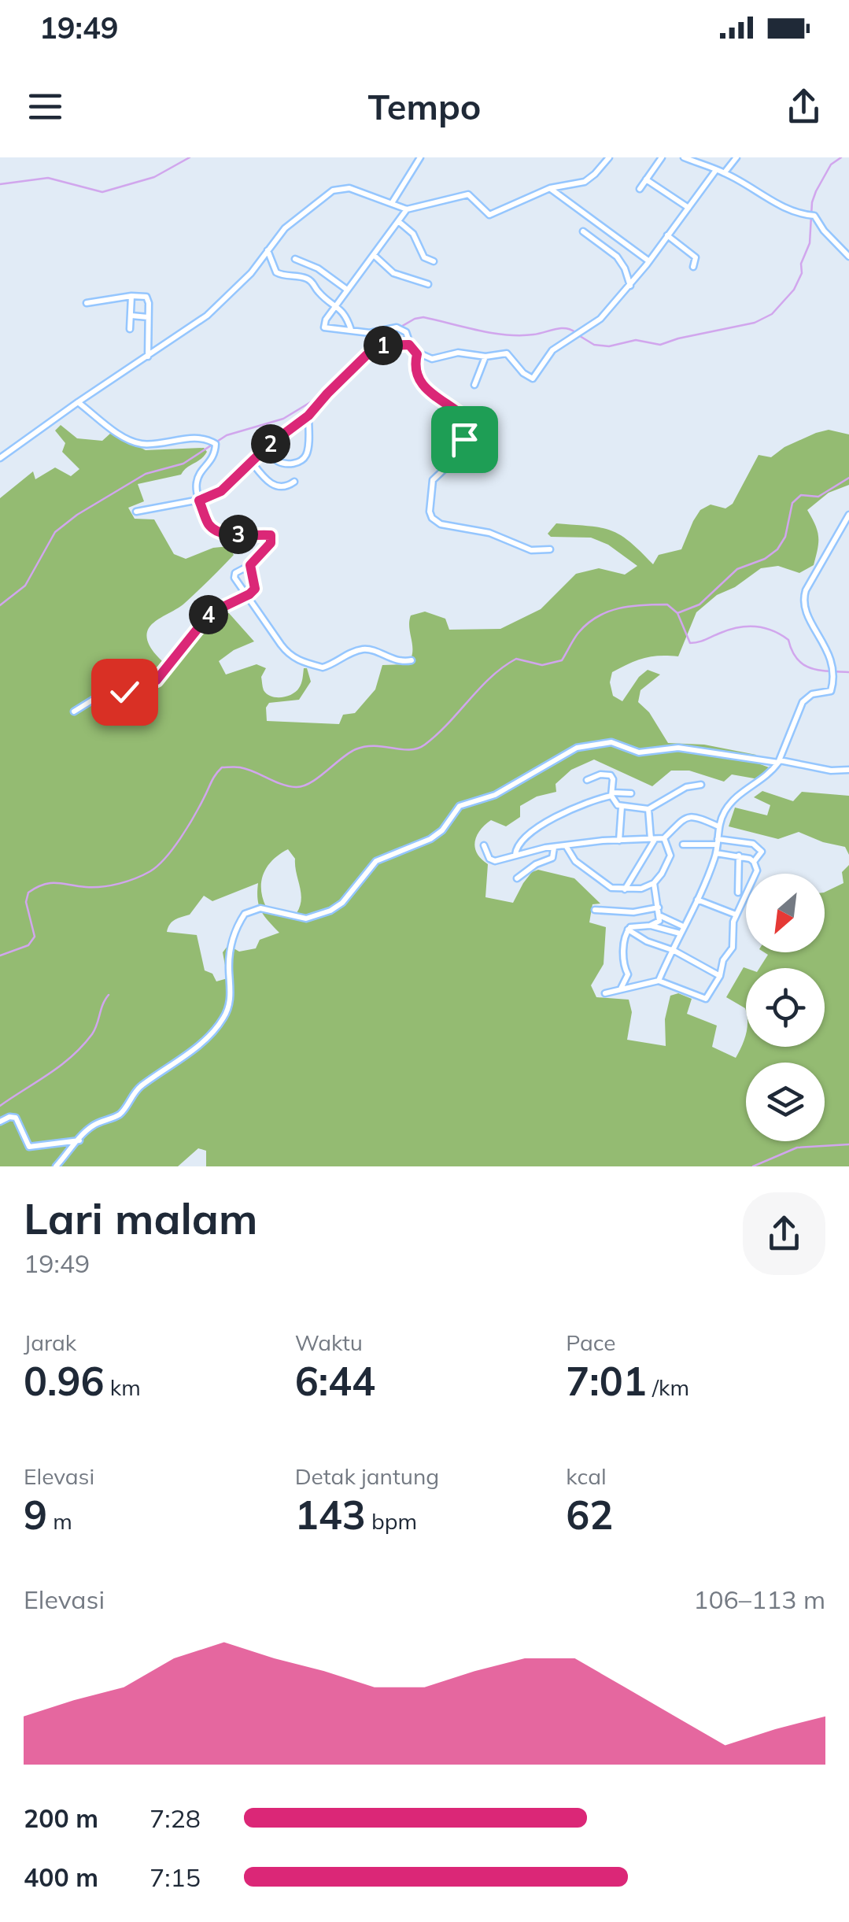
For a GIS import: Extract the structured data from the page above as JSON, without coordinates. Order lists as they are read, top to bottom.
{
  "north": "bottom left",
  "page": {
    "status": "19:49",
    "header": "Tempo",
    "pins": [
      "1",
      "2",
      "3",
      "4"
    ],
    "heading": ["Lari malam", "19:49"],
    "stats": [
      ["Jarak", "0.96 km"],
      ["Waktu", "6:44"],
      ["Pace", "7:01 /km"],
      ["Elevasi", "9 m"],
      ["Detak jantung", "143 bpm"],
      ["kcal", "62"]
    ],
    "chart": ["Elevasi", "106–113 m"],
    "list": [
      {
        "name": "200 m",
        "note": "7:28"
      },
      {
        "name": "400 m",
        "note": "7:15"
      }
    ]
  }
}
